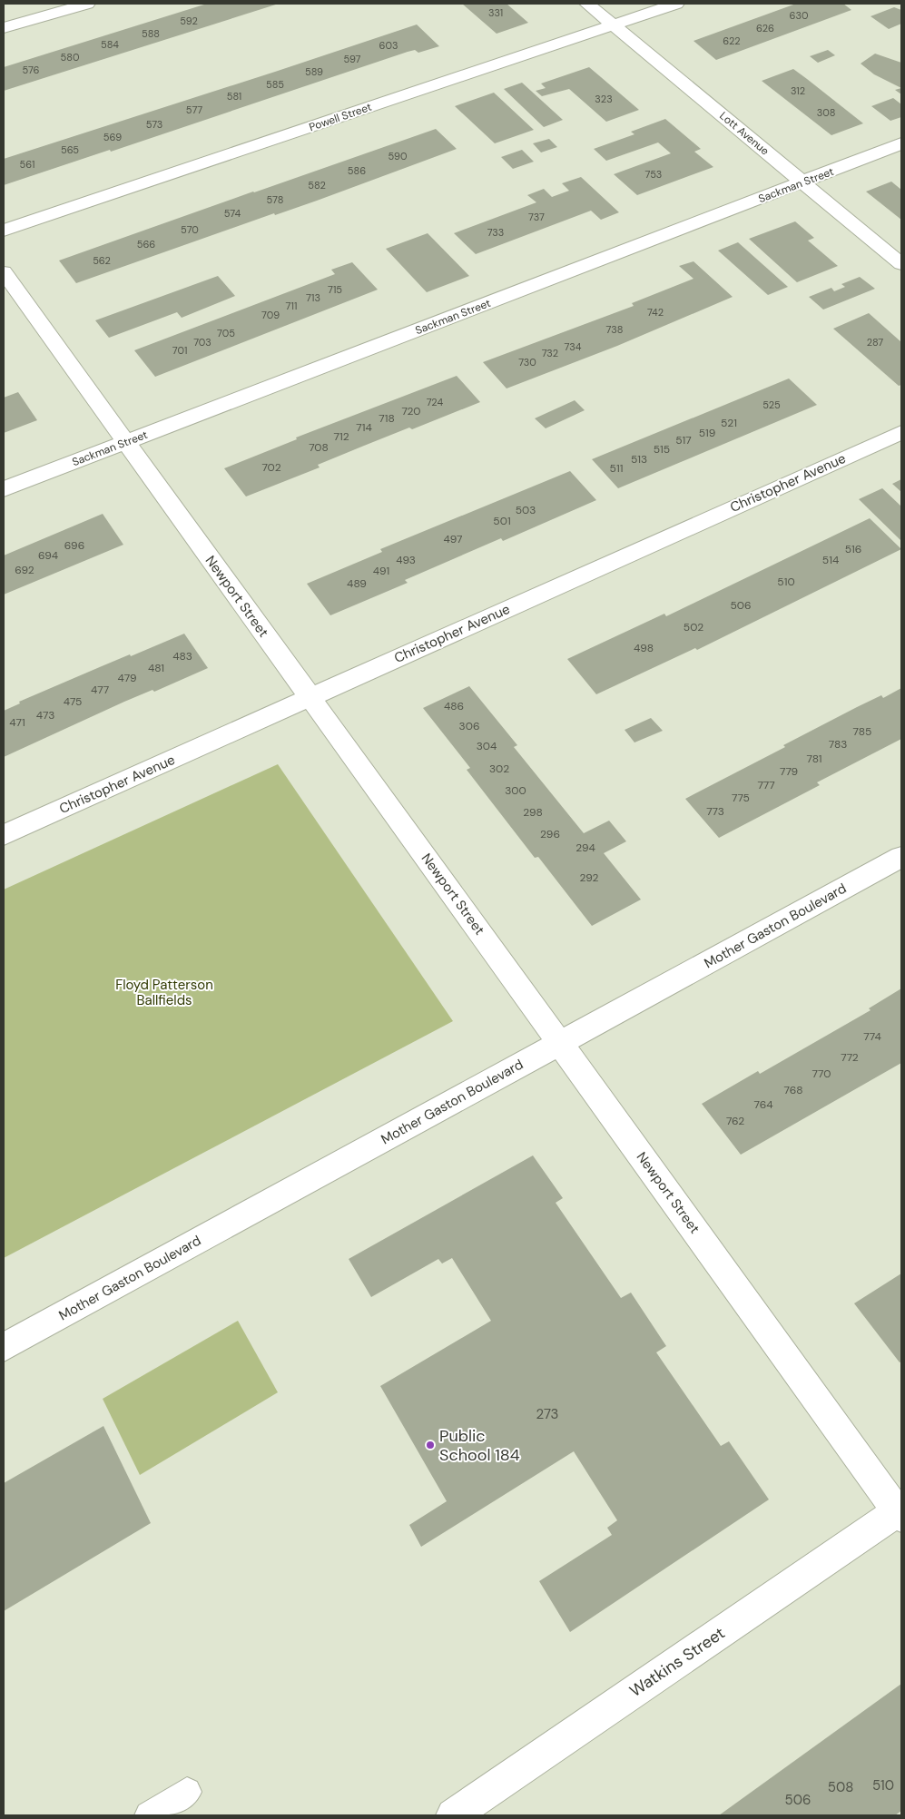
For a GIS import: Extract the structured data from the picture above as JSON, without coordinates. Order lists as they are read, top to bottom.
{
  "streets": {
    "street": [
      "Powell Street",
      "Lott Avenue",
      "Sackman Street",
      "Christopher Avenue",
      "Newport Street",
      "Mother Gaston Boulevard",
      "Watkins Street"
    ]
  },
  "crossings": [
    ["Powell Street", "Lott Avenue"],
    ["Lott Avenue", "Sackman Street"],
    ["Sackman Street", "Newport Street"],
    ["Christopher Avenue", "Newport Street"],
    ["Newport Street", "Mother Gaston Boulevard"],
    ["Newport Street", "Watkins Street"]
  ],
  "parks": ["Floyd Patterson Ballfields"],
  "places": ["Public School 184"],
  "house_numbers": [
    "331",
    "630",
    "592",
    "626",
    "588",
    "622",
    "584",
    "603",
    "580",
    "597",
    "576",
    "589",
    "585",
    "312",
    "581",
    "323",
    "577",
    "308",
    "573",
    "569",
    "565",
    "590",
    "561",
    "586",
    "753",
    "582",
    "578",
    "574",
    "737",
    "570",
    "733",
    "566",
    "562",
    "715",
    "713",
    "711",
    "742",
    "709",
    "738",
    "705",
    "703",
    "287",
    "734",
    "701",
    "732",
    "730",
    "724",
    "525",
    "720",
    "718",
    "521",
    "714",
    "519",
    "712",
    "517",
    "708",
    "515",
    "513",
    "702",
    "511",
    "503",
    "501",
    "497",
    "696",
    "516",
    "694",
    "493",
    "514",
    "692",
    "491",
    "510",
    "489",
    "506",
    "502",
    "498",
    "483",
    "481",
    "479",
    "477",
    "475",
    "486",
    "473",
    "471",
    "306",
    "785",
    "783",
    "304",
    "781",
    "302",
    "779",
    "777",
    "300",
    "775",
    "773",
    "298",
    "296",
    "294",
    "292",
    "774",
    "772",
    "770",
    "768",
    "764",
    "762",
    "273",
    "510",
    "508",
    "506"
  ]
}
